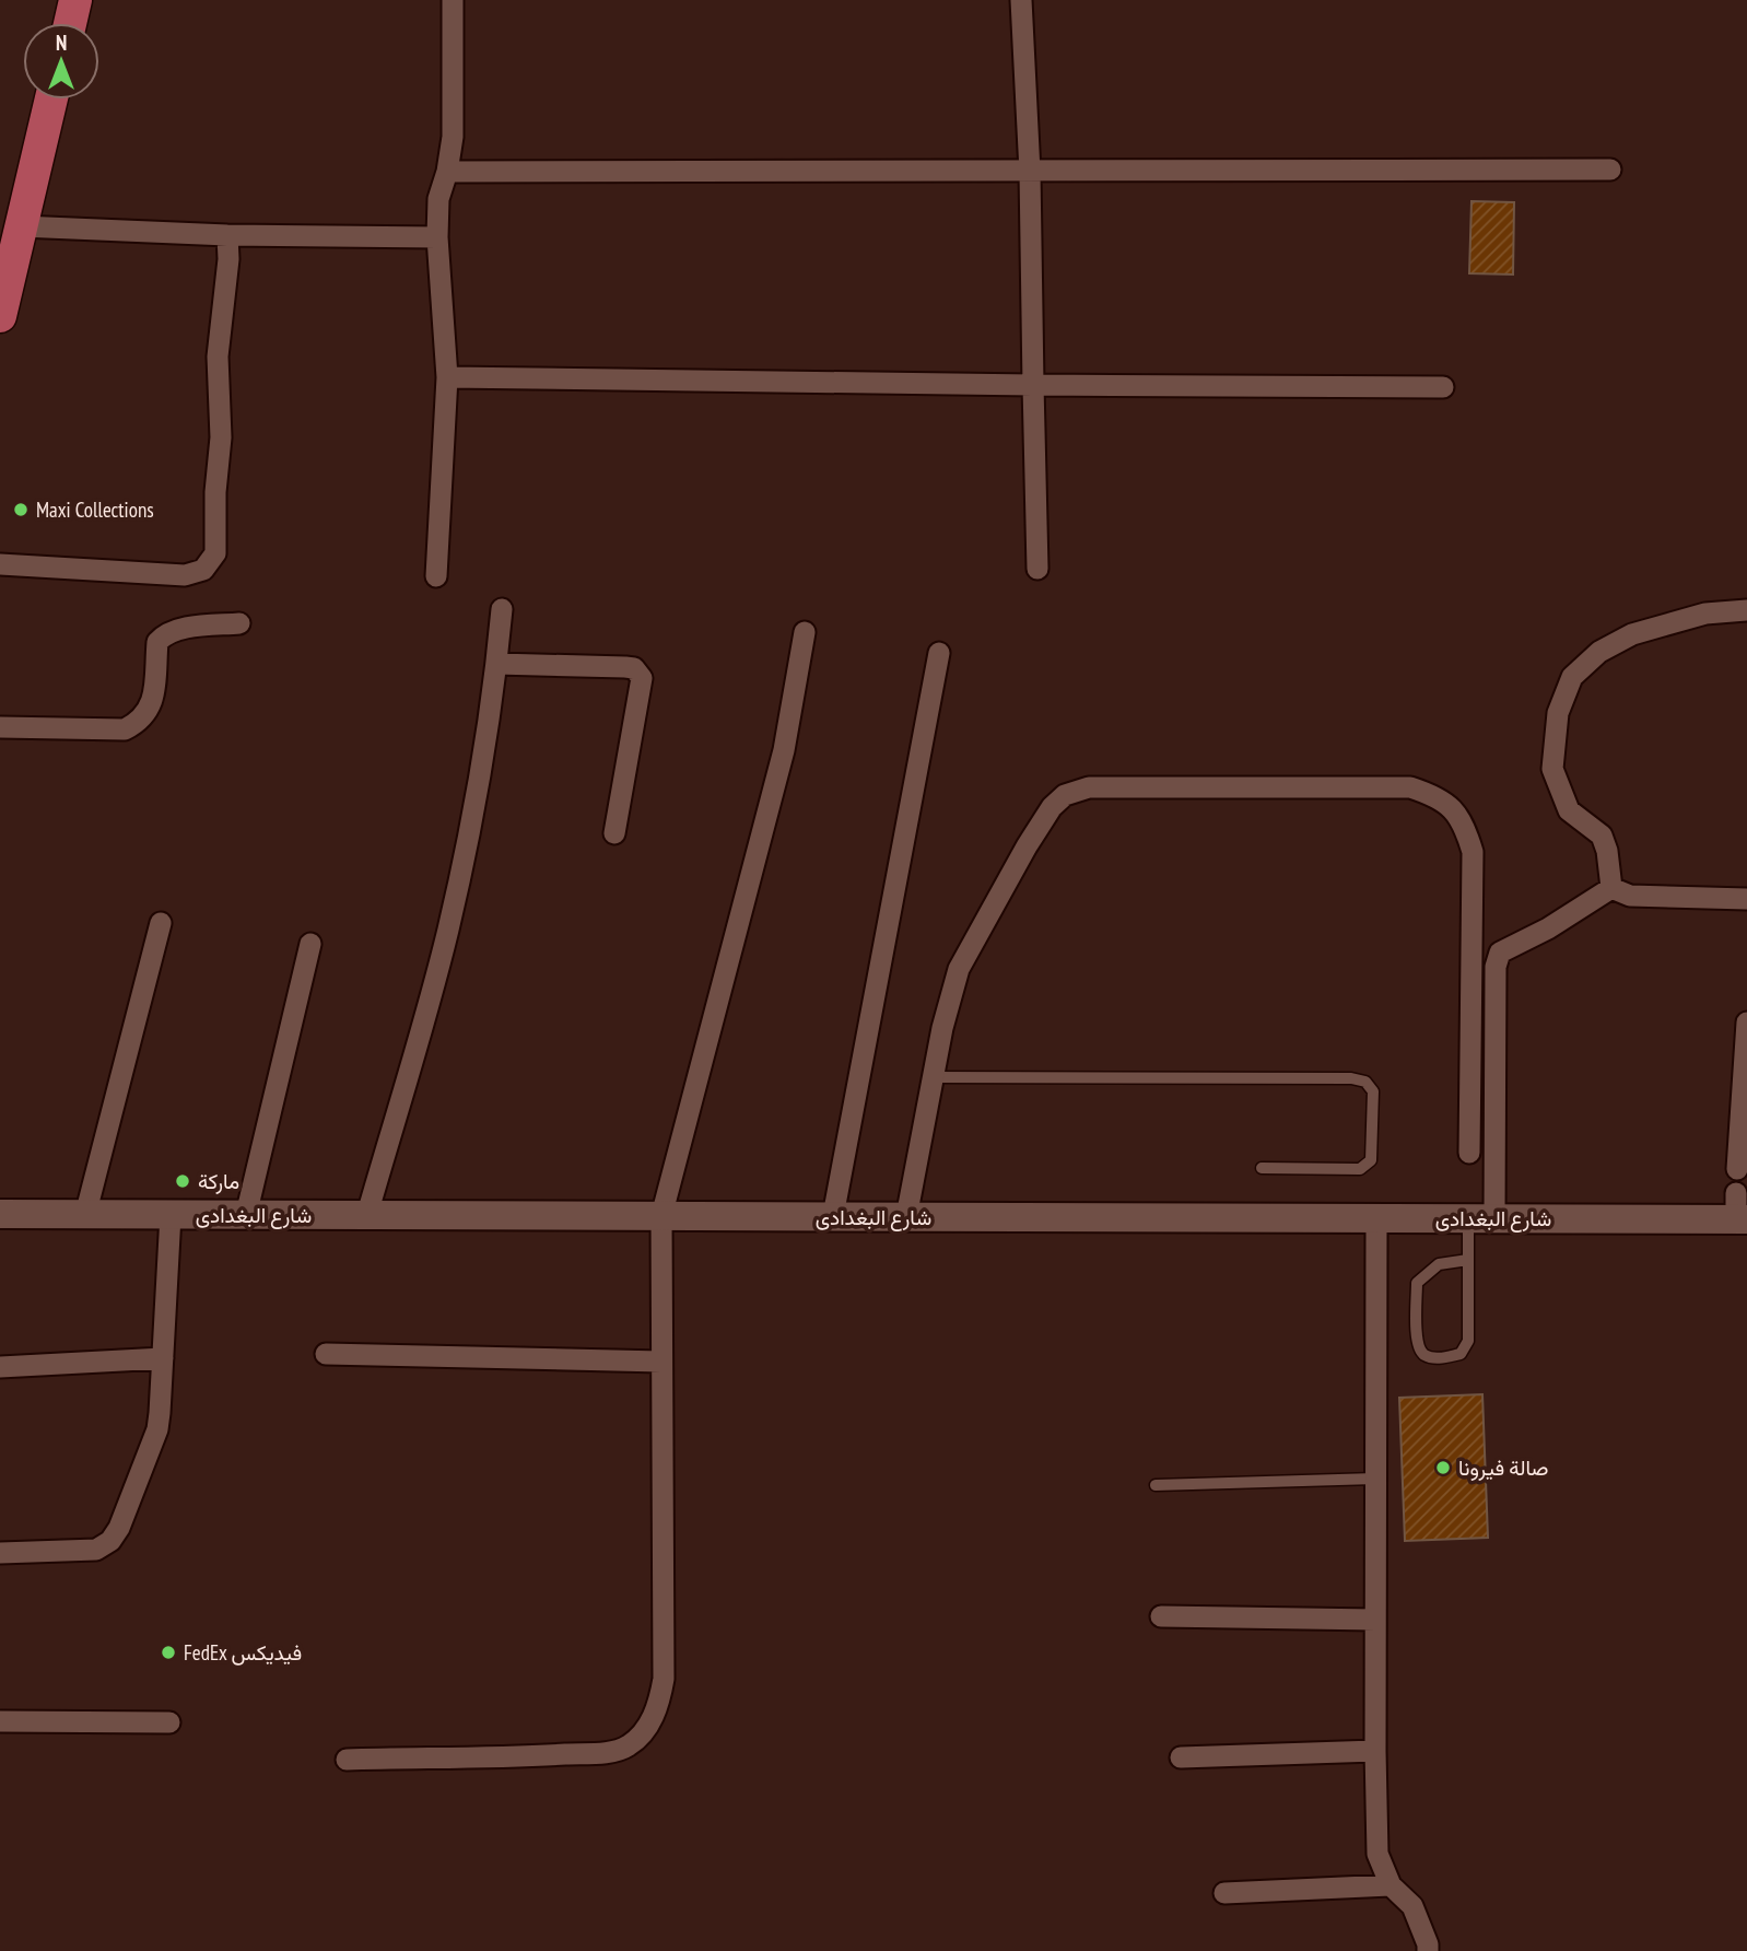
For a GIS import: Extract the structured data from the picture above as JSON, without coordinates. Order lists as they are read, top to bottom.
{
  "streets": {
    "street": ["شارع البغدادى"]
  },
  "places": [
    "Maxi Collections",
    "ماركة",
    "صالة فيرونا",
    "FedEx فيديكس"
  ],
  "north": "top"
}
